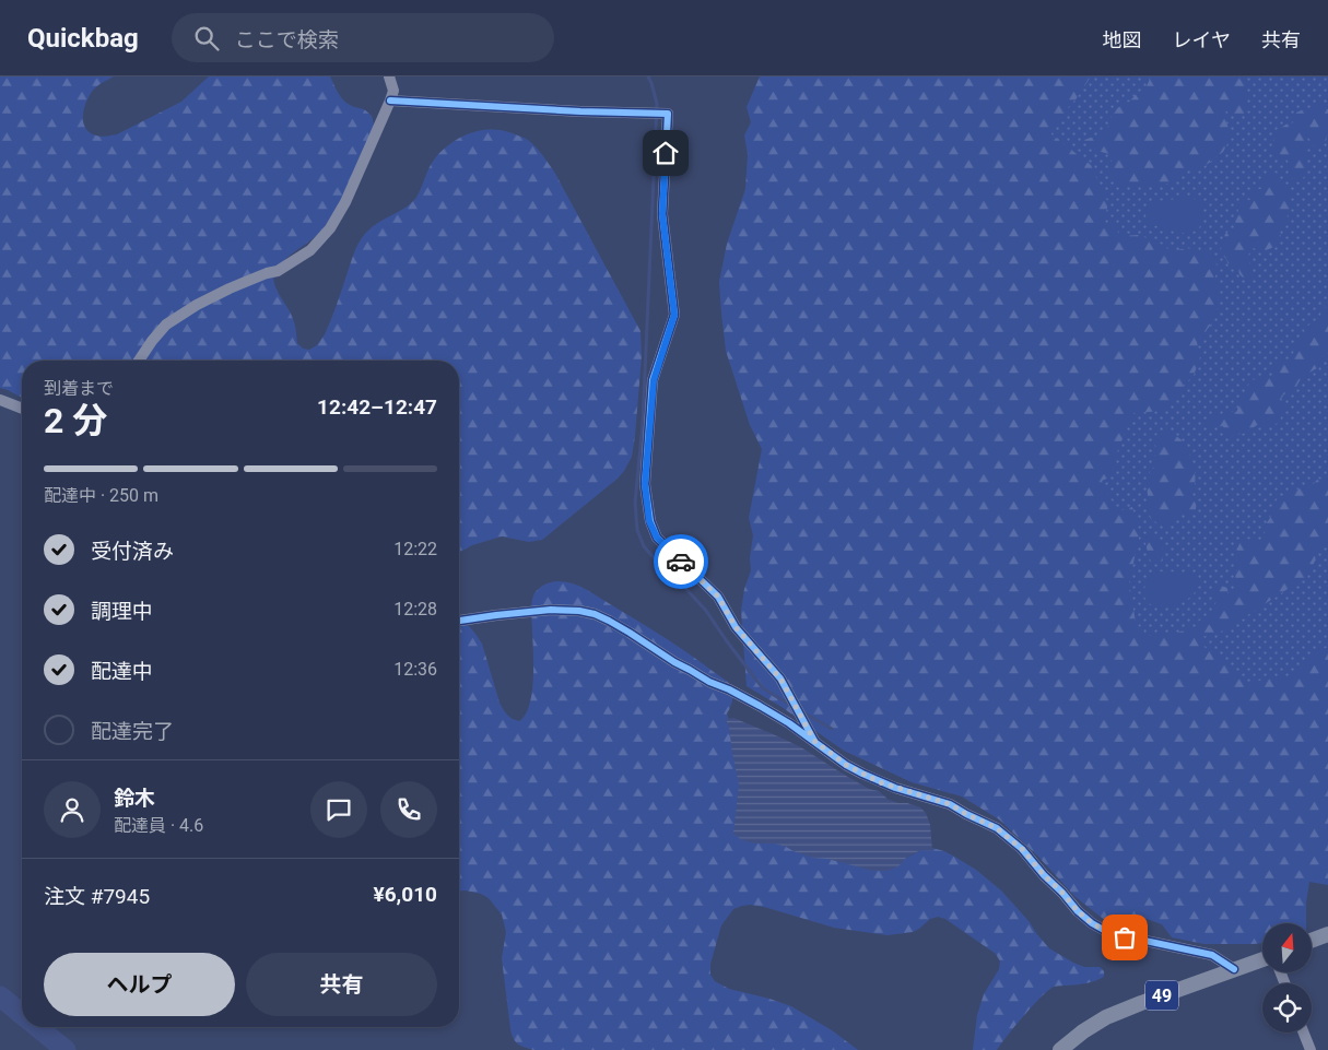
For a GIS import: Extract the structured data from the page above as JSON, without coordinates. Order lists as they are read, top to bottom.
{
  "streets": {
    "main road": ["49"]
  },
  "north": "top",
  "page": {
    "header": "Quickbag",
    "search": "ここで検索",
    "nav": ["地図", "レイヤ", "共有"],
    "heading": ["2 分", "到着まで", "12:42–12:47"],
    "panel": [
      "鈴木",
      "配達員 · 4.6",
      "注文 #7945",
      "¥6,010"
    ],
    "bar": "配達中 · 250 m",
    "list": [
      ["受付済み", "12:22"],
      ["調理中", "12:28"],
      ["配達中", "12:36"],
      "配達完了"
    ],
    "buttons": ["ヘルプ", "共有"]
  }
}
